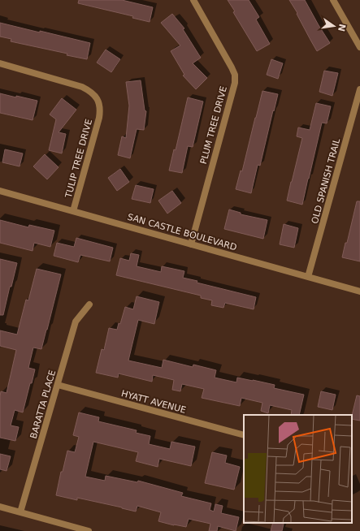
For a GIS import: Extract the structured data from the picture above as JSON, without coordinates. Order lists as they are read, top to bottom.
{
  "streets": {
    "street": [
      "PLUM TREE DRIVE",
      "TULIP TREE DRIVE",
      "OLD SPANISH TRAIL",
      "SAN CASTLE BOULEVARD",
      "HYATT AVENUE",
      "BARATTA PLACE"
    ]
  },
  "crossings": [
    ["PLUM TREE DRIVE", "SAN CASTLE BOULEVARD"],
    ["TULIP TREE DRIVE", "SAN CASTLE BOULEVARD"],
    ["OLD SPANISH TRAIL", "SAN CASTLE BOULEVARD"],
    ["HYATT AVENUE", "BARATTA PLACE"]
  ],
  "north": "right"
}
